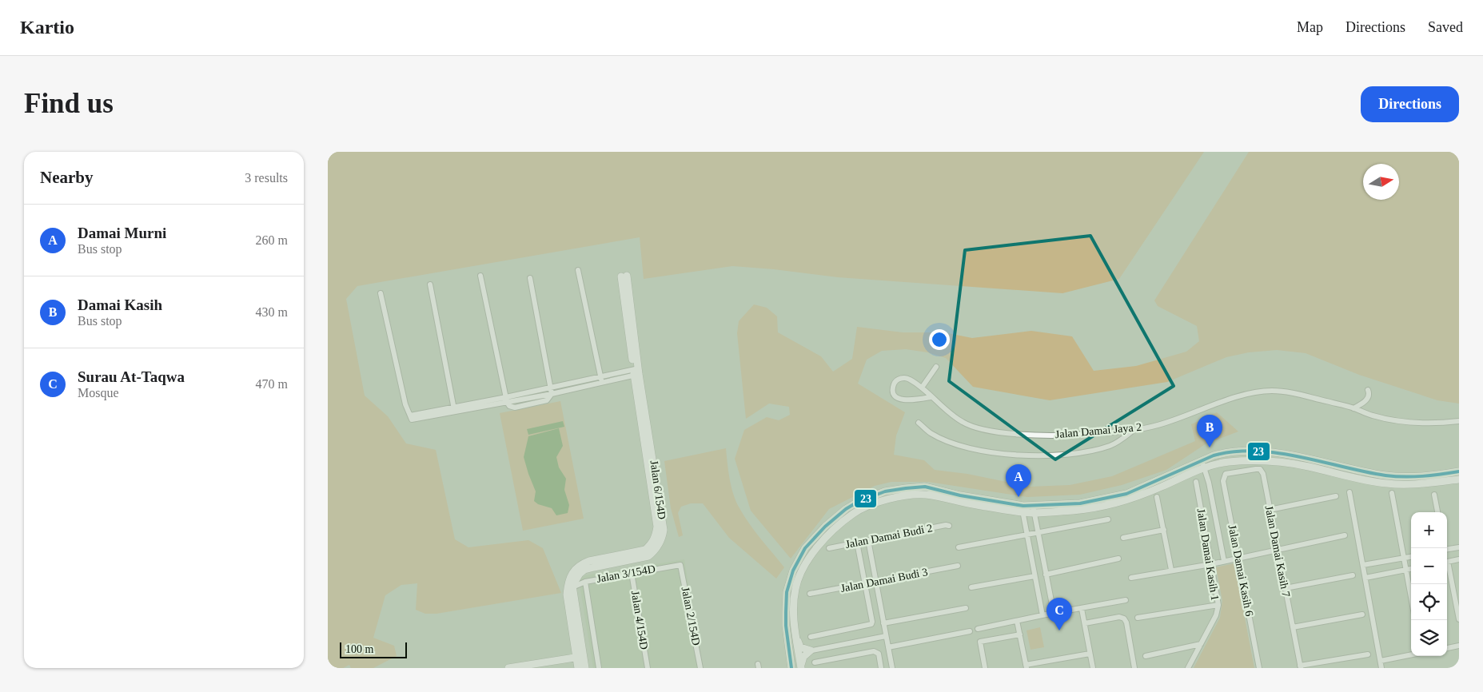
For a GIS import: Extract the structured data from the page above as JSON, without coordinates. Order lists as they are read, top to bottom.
{
  "streets": {
    "street": [
      "Jalan Damai Jaya 2",
      "Jalan 6/154D",
      "Jalan Damai Budi 2",
      "Jalan Damai Kasih 7",
      "Jalan Damai Kasih 1",
      "Jalan Damai Kasih 6",
      "Jalan 3/154D",
      "Jalan Damai Budi 3",
      "Jalan 2/154D",
      "Jalan 4/154D"
    ]
  },
  "crossings": [
    ["Jalan 6/154D", "Jalan 3/154D"],
    ["Jalan Damai Kasih 7", "Jalan Damai Kasih 6"],
    ["Jalan 3/154D", "Jalan 2/154D"],
    ["Jalan 3/154D", "Jalan 4/154D"]
  ],
  "lines": ["transit line 23"],
  "scale_bar": "100 m",
  "north": "right",
  "page": {
    "header": "Kartio",
    "nav": ["Map", "Directions", "Saved"],
    "buttons": "Directions",
    "title": "Find us",
    "heading": ["Nearby", "3 results"],
    "list": [
      {
        "mark": "A",
        "name": "Damai Murni",
        "note": "Bus stop",
        "value": "260 m"
      },
      {
        "mark": "B",
        "name": "Damai Kasih",
        "note": "Bus stop",
        "value": "430 m"
      },
      {
        "mark": "C",
        "name": "Surau At-Taqwa",
        "note": "Mosque",
        "value": "470 m"
      }
    ],
    "pins": ["B", "A", "C"],
    "map_buttons": ["+", "−"],
    "scale": "100 m"
  }
}
